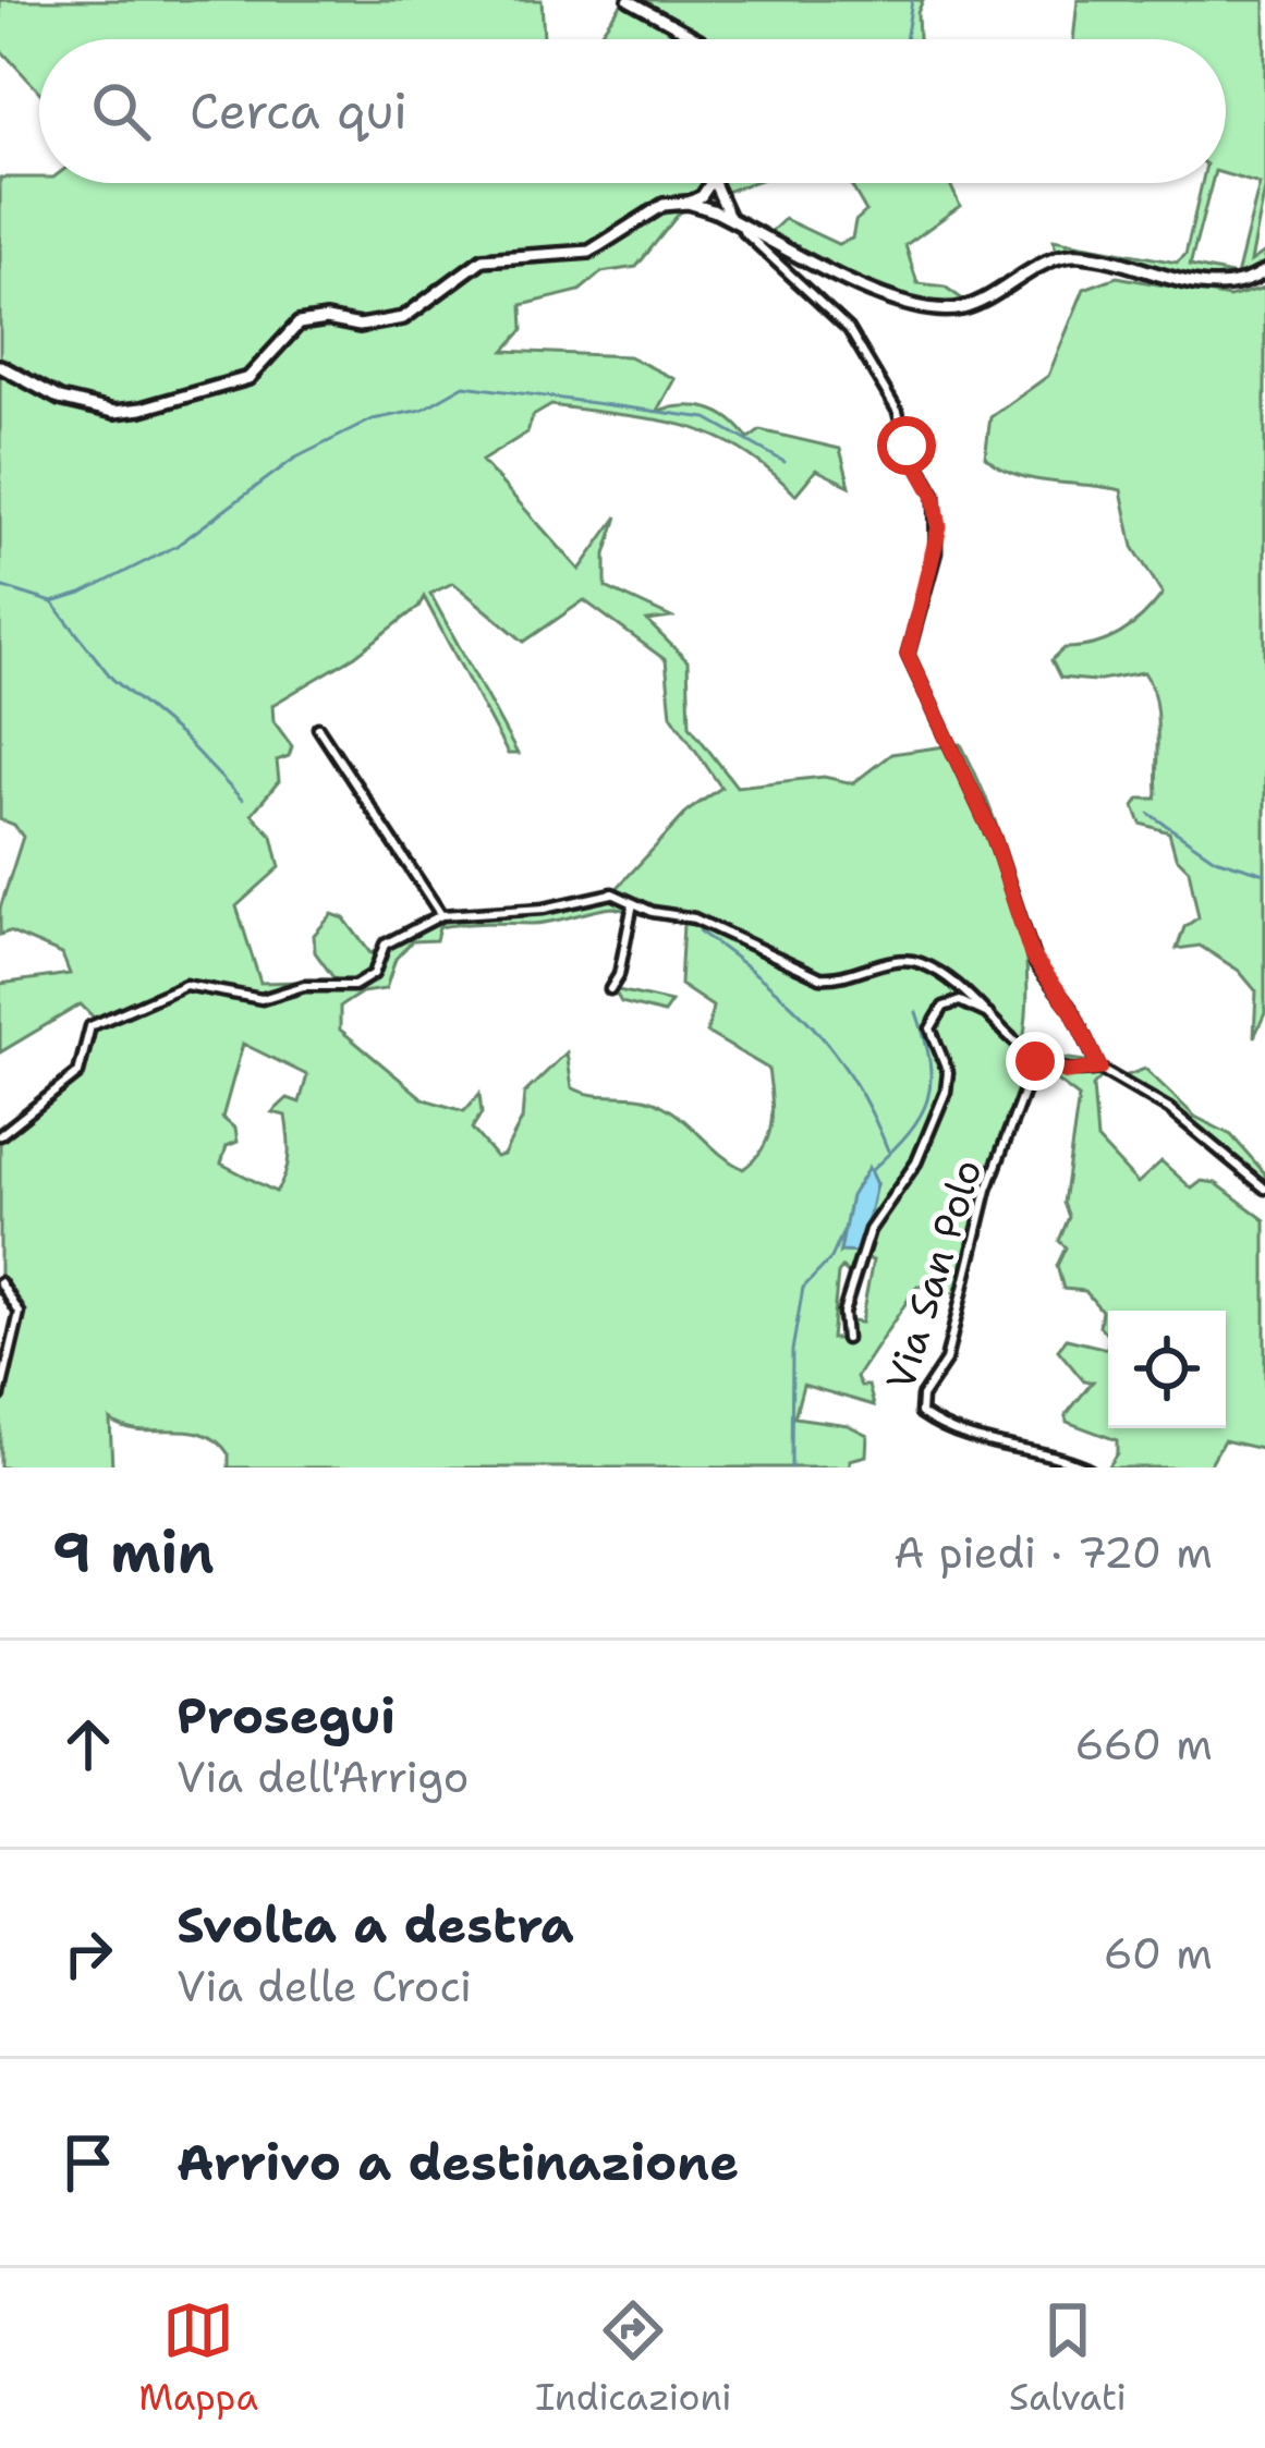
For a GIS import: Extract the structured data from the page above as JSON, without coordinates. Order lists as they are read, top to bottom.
{
  "streets": {
    "street": ["Via San Polo"]
  },
  "page": {
    "search": "Cerca qui",
    "heading": ["9 min", "A piedi · 720 m"],
    "list": [
      ["Prosegui", "Via dell'Arrigo", "660 m"],
      ["Svolta a destra", "Via delle Croci", "60 m"],
      "Arrivo a destinazione"
    ],
    "nav": ["Mappa", "Indicazioni", "Salvati"]
  }
}
